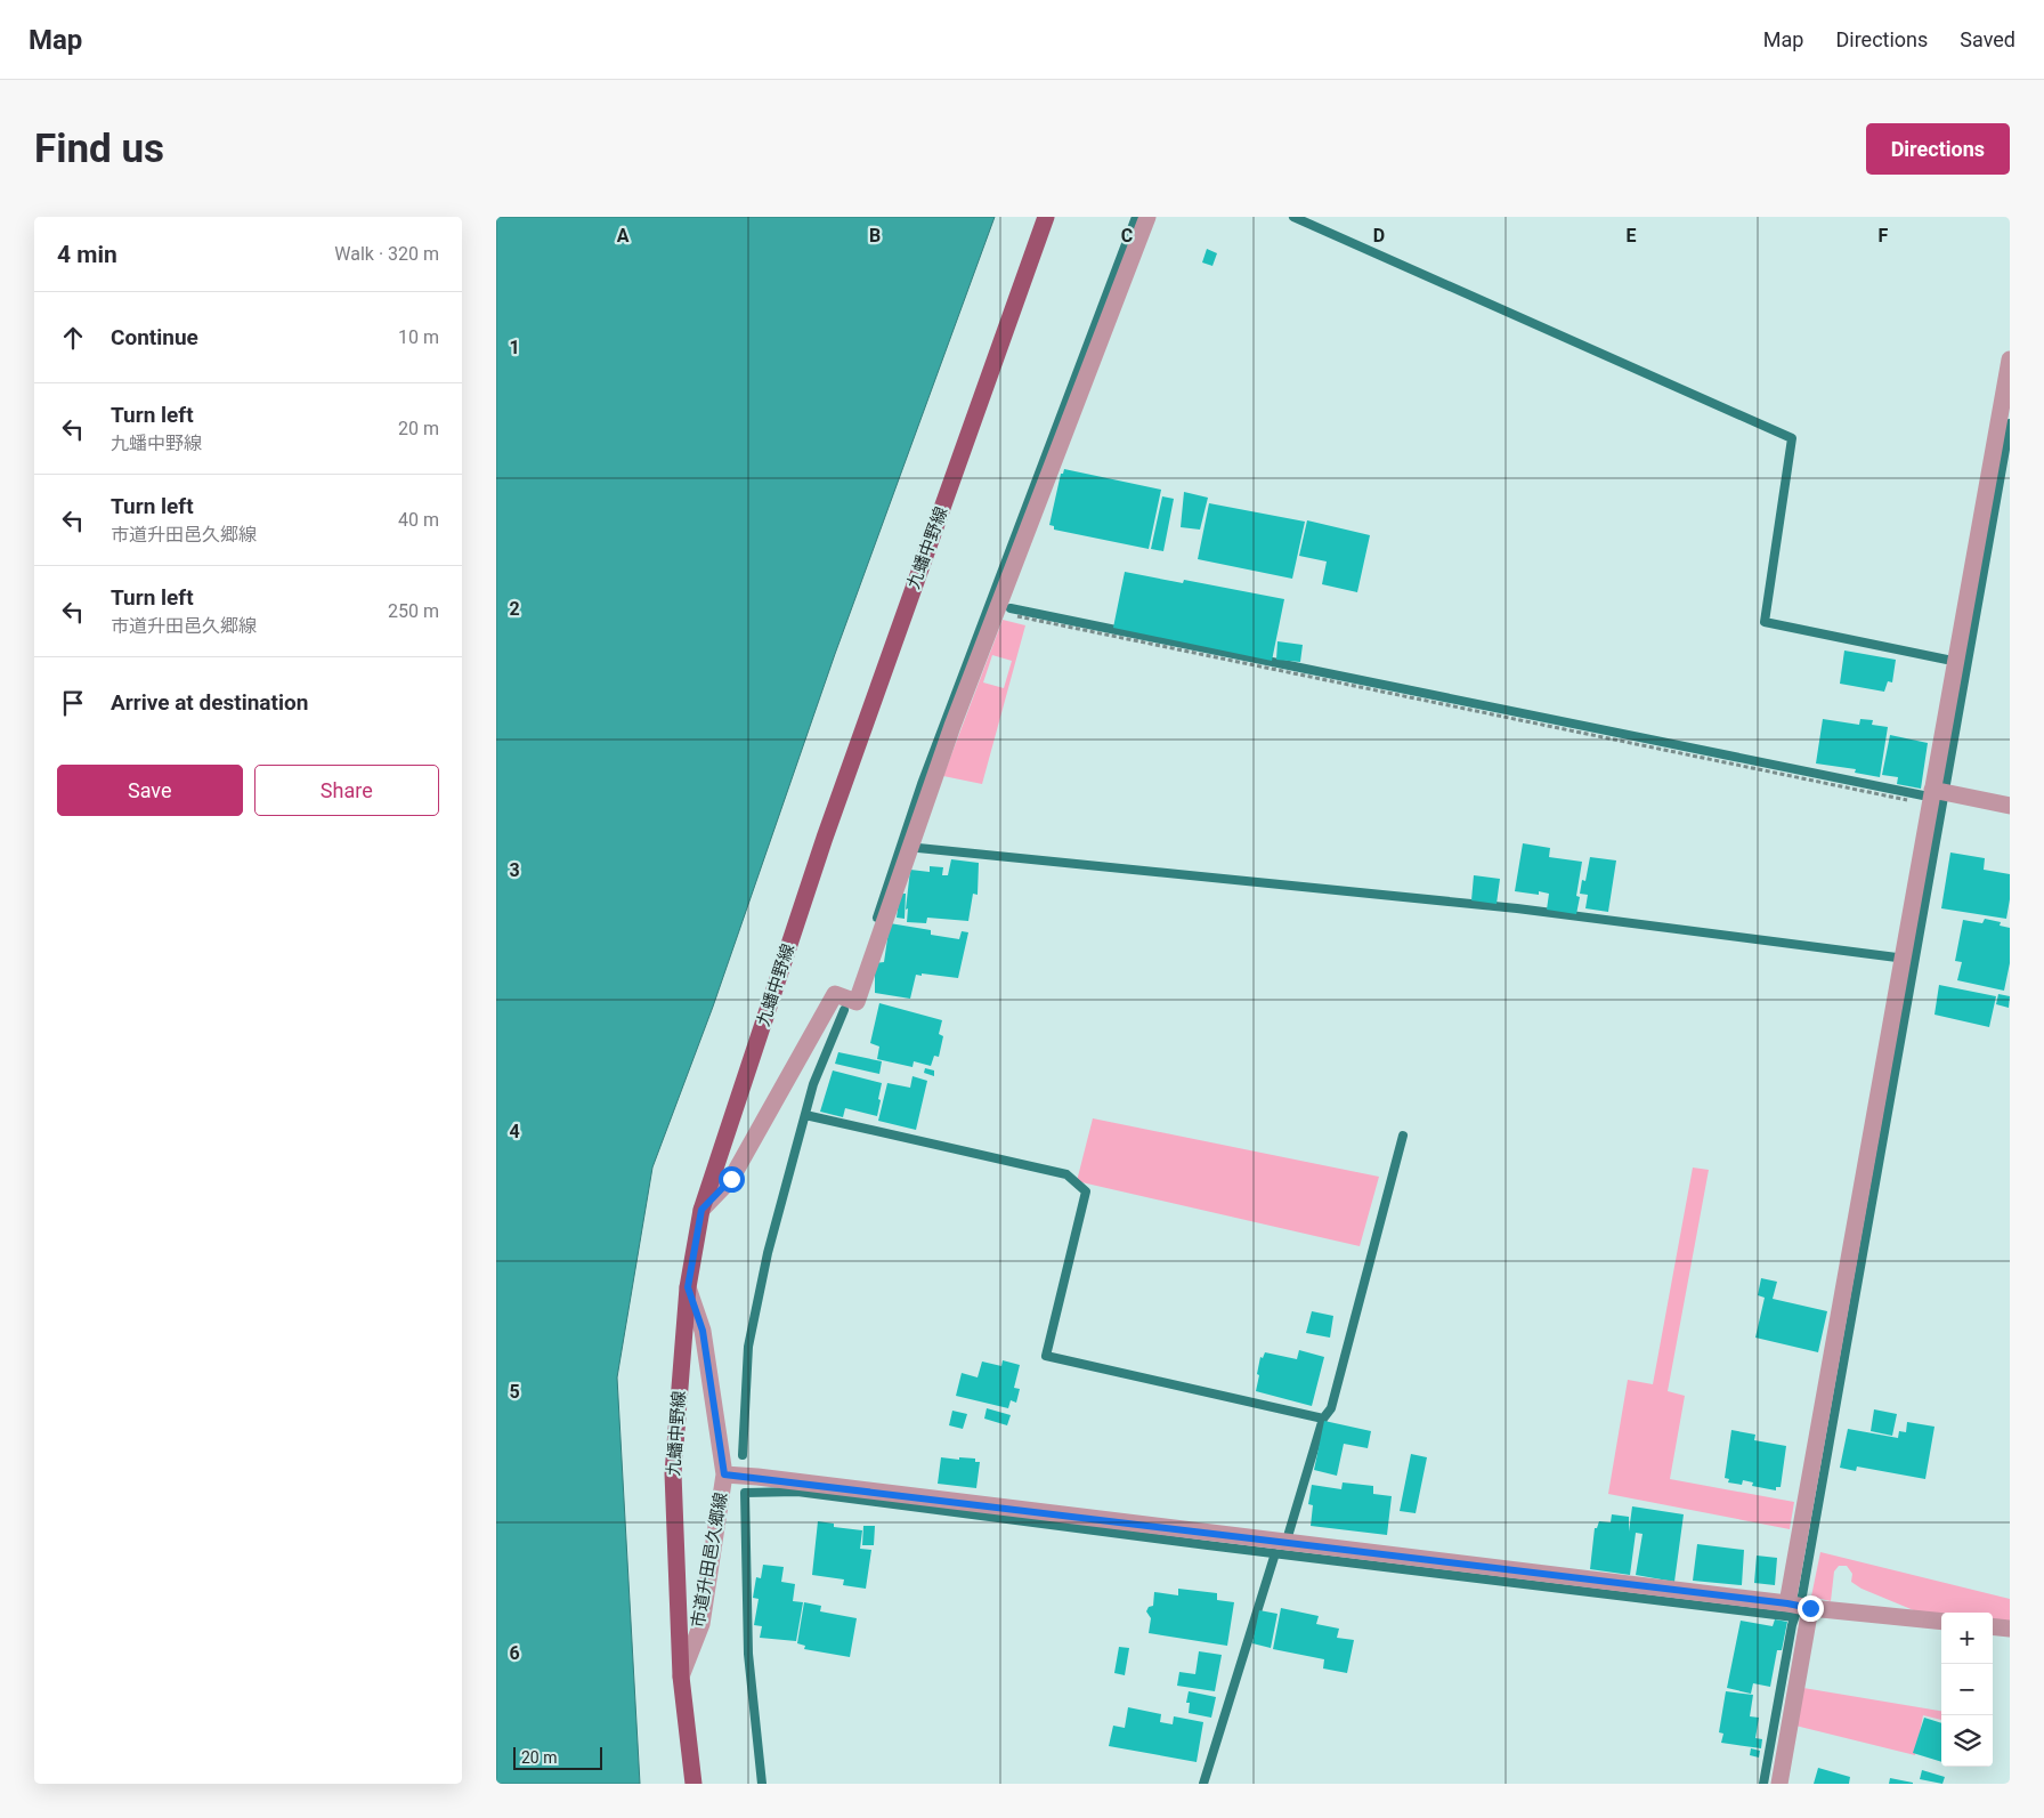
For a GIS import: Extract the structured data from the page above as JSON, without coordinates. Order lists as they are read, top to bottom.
{
  "streets": {
    "main road": ["九蟠中野線"],
    "street": ["市道升田邑久郷線"]
  },
  "crossings": [
    ["九蟠中野線", "市道升田邑久郷線"]
  ],
  "scale_bar": "20 m",
  "page": {
    "header": "Map",
    "nav": ["Map", "Directions", "Saved"],
    "buttons": [
      "Directions",
      ["Save", "Share"]
    ],
    "title": "Find us",
    "heading": ["4 min", "Walk · 320 m"],
    "list": [
      ["Continue", "10 m"],
      ["Turn left", "九蟠中野線", "20 m"],
      ["Turn left", "市道升田邑久郷線", "40 m"],
      ["Turn left", "市道升田邑久郷線", "250 m"],
      "Arrive at destination"
    ],
    "map_buttons": ["+", "−"],
    "scale": "20 m"
  },
  "grid": {
    "columns": [
      "A",
      "B",
      "C",
      "D",
      "E",
      "F"
    ],
    "rows": [
      "1",
      "2",
      "3",
      "4",
      "5",
      "6"
    ]
  }
}
